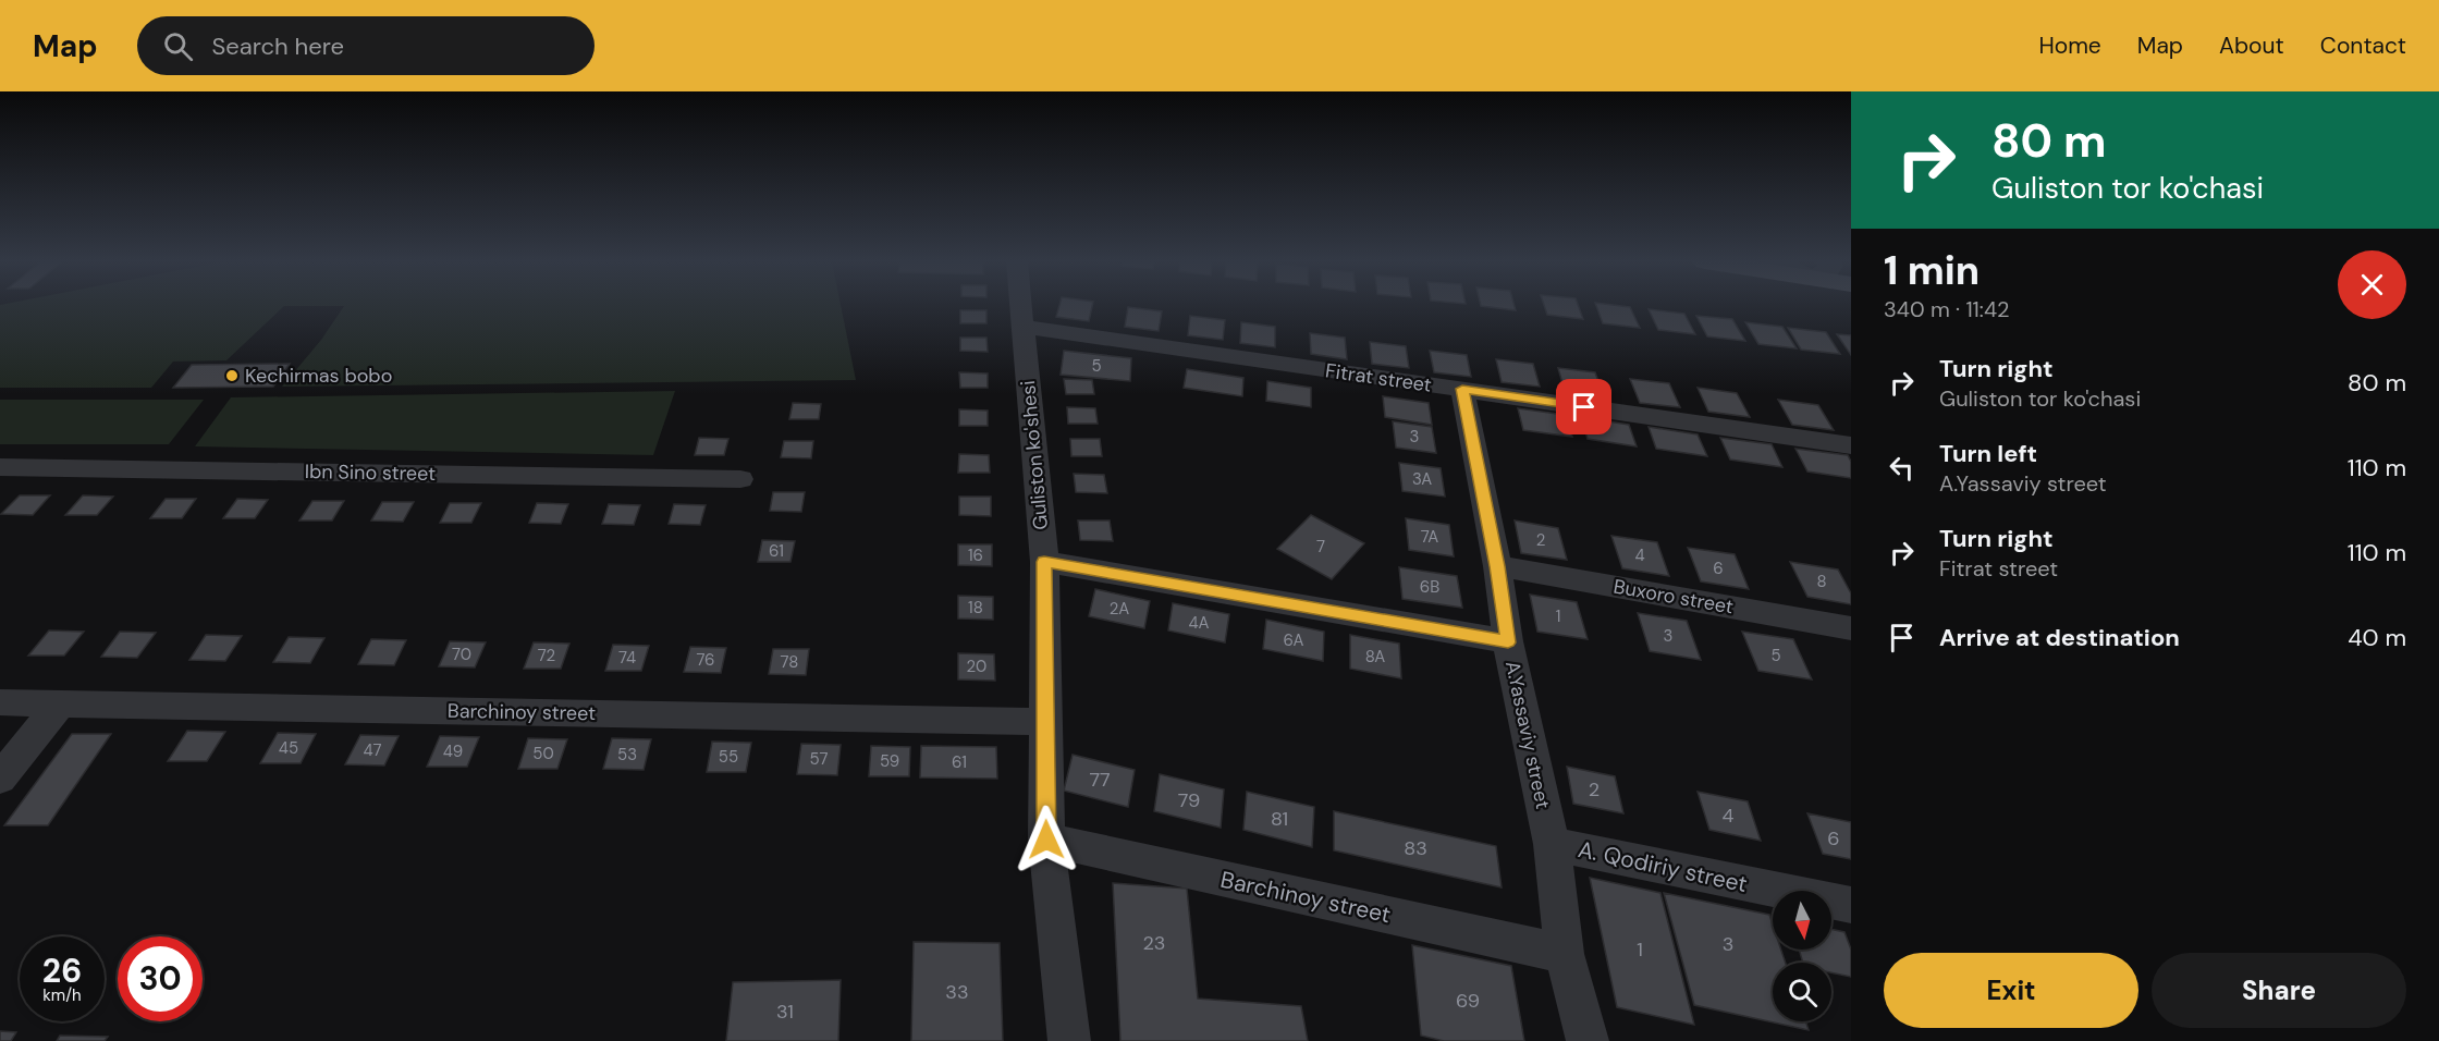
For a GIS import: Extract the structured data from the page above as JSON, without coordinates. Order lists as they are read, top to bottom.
{
  "streets": {
    "street": [
      "Fitrat street",
      "Guliston ko'shesi",
      "Ibn Sino street",
      "Buxoro street",
      "Barchinoy street",
      "A.Yassaviy street",
      "A. Qodiriy street"
    ]
  },
  "crossings": [
    ["Fitrat street", "Guliston ko'shesi"],
    ["Fitrat street", "A.Yassaviy street"],
    ["Guliston ko'shesi", "Barchinoy street"],
    ["Buxoro street", "A.Yassaviy street"],
    ["Barchinoy street", "A.Yassaviy street"],
    ["A.Yassaviy street", "A. Qodiriy street"]
  ],
  "places": ["Kechirmas bobo"],
  "house_numbers": [
    "5",
    "3",
    "3A",
    "7A",
    "2",
    "7",
    "61",
    "16",
    "4",
    "6",
    "8",
    "6B",
    "18",
    "2A",
    "1",
    "4A",
    "3",
    "6A",
    "70",
    "72",
    "5",
    "8A",
    "74",
    "76",
    "78",
    "20",
    "45",
    "47",
    "49",
    "50",
    "53",
    "55",
    "57",
    "59",
    "61",
    "77",
    "2",
    "79",
    "4",
    "81",
    "6",
    "83",
    "23",
    "3",
    "1",
    "33",
    "69",
    "31"
  ],
  "north": "bottom",
  "page": {
    "header": "Map",
    "search": "Search here",
    "nav": [
      "Home",
      "Map",
      "About",
      "Contact"
    ],
    "turn": ["80 m", "Guliston tor ko'chasi"],
    "heading": ["1 min", "340 m · 11:42"],
    "list": [
      {
        "name": "Turn right",
        "note": "Guliston tor ko'chasi",
        "value": "80 m"
      },
      {
        "name": "Turn left",
        "note": "A.Yassaviy street",
        "value": "110 m"
      },
      {
        "name": "Turn right",
        "note": "Fitrat street",
        "value": "110 m"
      },
      {
        "name": "Arrive at destination",
        "value": "40 m"
      }
    ],
    "speed": "26 km/h",
    "limit": "30",
    "buttons": ["Exit", "Share"]
  }
}
